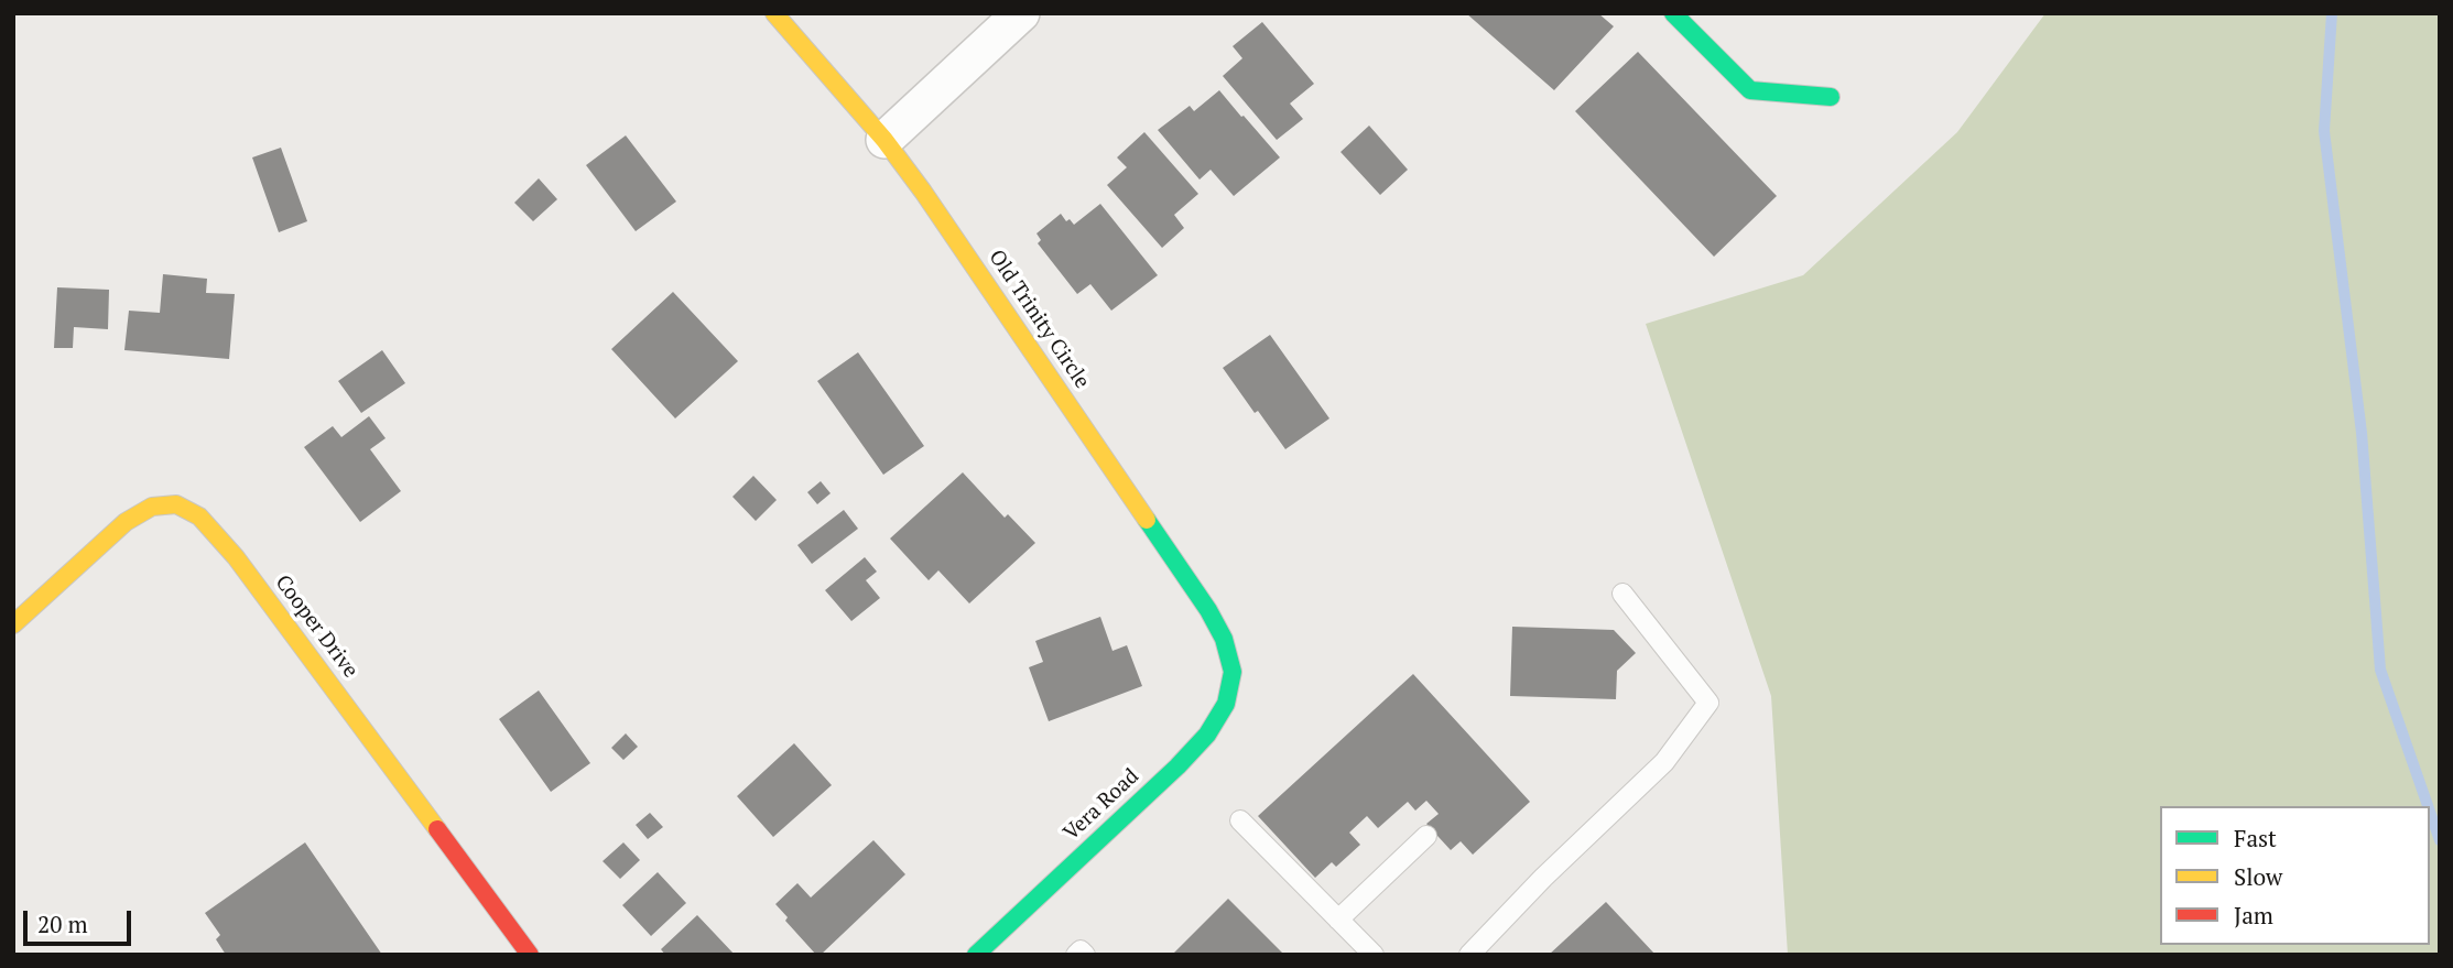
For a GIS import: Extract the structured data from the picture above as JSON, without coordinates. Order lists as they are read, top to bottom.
{
  "streets": {
    "street": ["Old Trinity Circle", "Cooper Drive", "Vera Road"]
  },
  "crossings": [
    ["Old Trinity Circle", "Vera Road"]
  ],
  "legend": ["Fast", "Slow", "Jam"],
  "scale_bar": "20 m"
}
